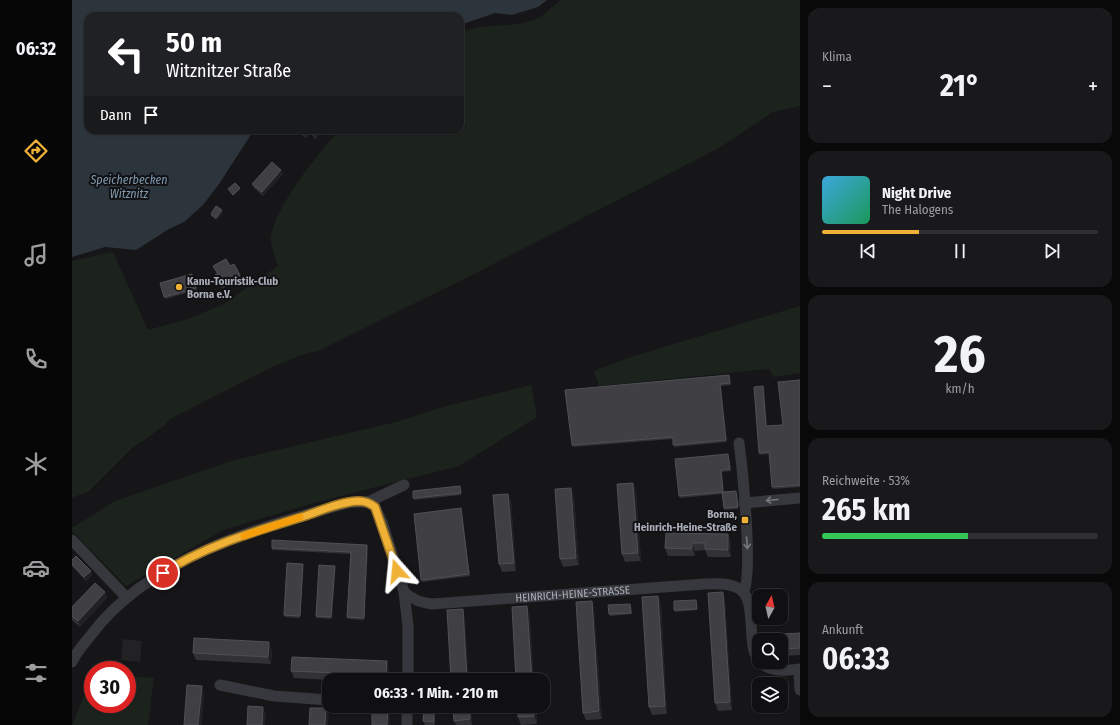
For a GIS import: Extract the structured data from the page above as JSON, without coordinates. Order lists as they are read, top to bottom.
{
  "streets": {
    "street": ["HEINRICH-HEINE-STRASSE"]
  },
  "water": ["Speicherbecken Witznitz"],
  "places": {
    "other": ["Kanu-Touristik-Club Borna e.V."],
    "transit": ["Borna, Heinrich-Heine-Straße"]
  },
  "north": "top",
  "page": {
    "tabs": "06:32",
    "tile": [
      "Klima",
      ["26", "km/h"],
      ["Reichweite · 53%", "265 km"],
      ["Ankunft", "06:33"]
    ],
    "turn": ["50 m", "Witznitzer Straße"],
    "heat": ["−", "21°", "+"],
    "then": "Dann",
    "song": ["Night Drive", "The Halogens"],
    "limit": "30",
    "trip": "06:33 · 1 Min. · 210 m"
  }
}
